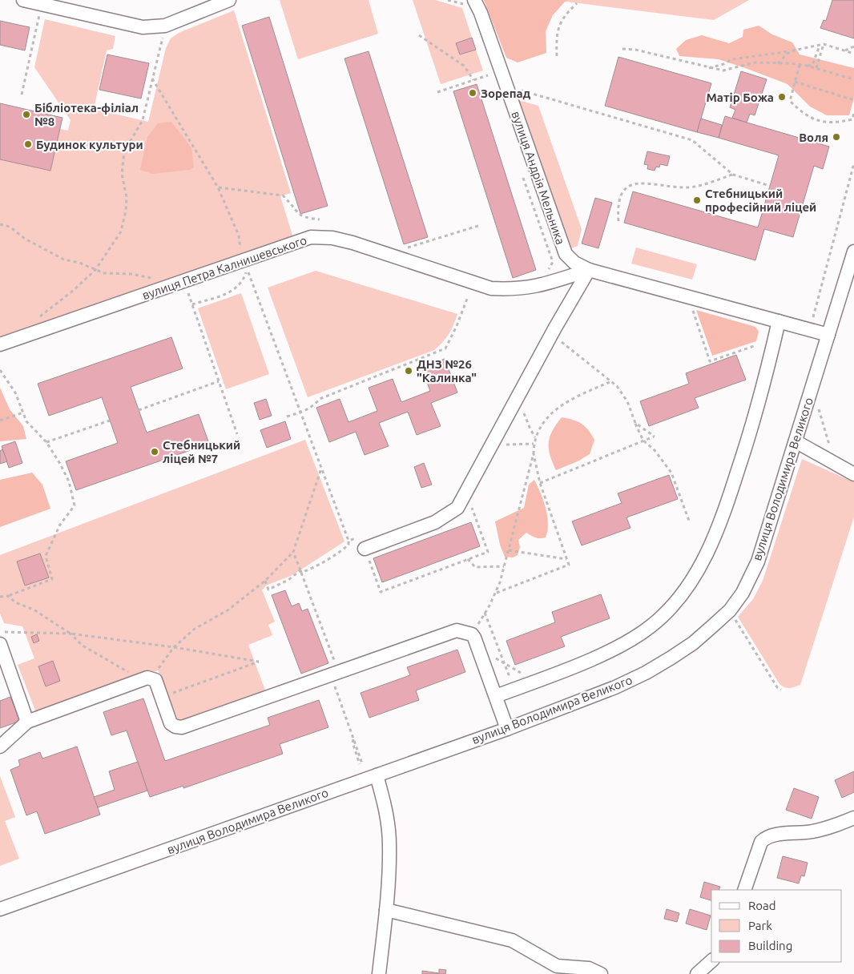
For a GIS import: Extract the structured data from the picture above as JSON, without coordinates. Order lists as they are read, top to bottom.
{
  "streets": {
    "street": ["вулиця Андрія Мельника", "вулиця Петра Калнишевського", "вулиця Володимира Великого"]
  },
  "crossings": [
    ["вулиця Андрія Мельника", "вулиця Петра Калнишевського"],
    ["вулиця Андрія Мельника", "вулиця Володимира Великого"]
  ],
  "places": [
    "Зорепад",
    "Матір Божа",
    "Бібліотека-філіал №8",
    "Воля",
    "Будинок культури",
    "Стебницький професійний ліцей",
    "ДНЗ №26 \"Калинка\"",
    "Стебницький ліцей №7"
  ],
  "legend": ["Road", "Park", "Building"]
}
